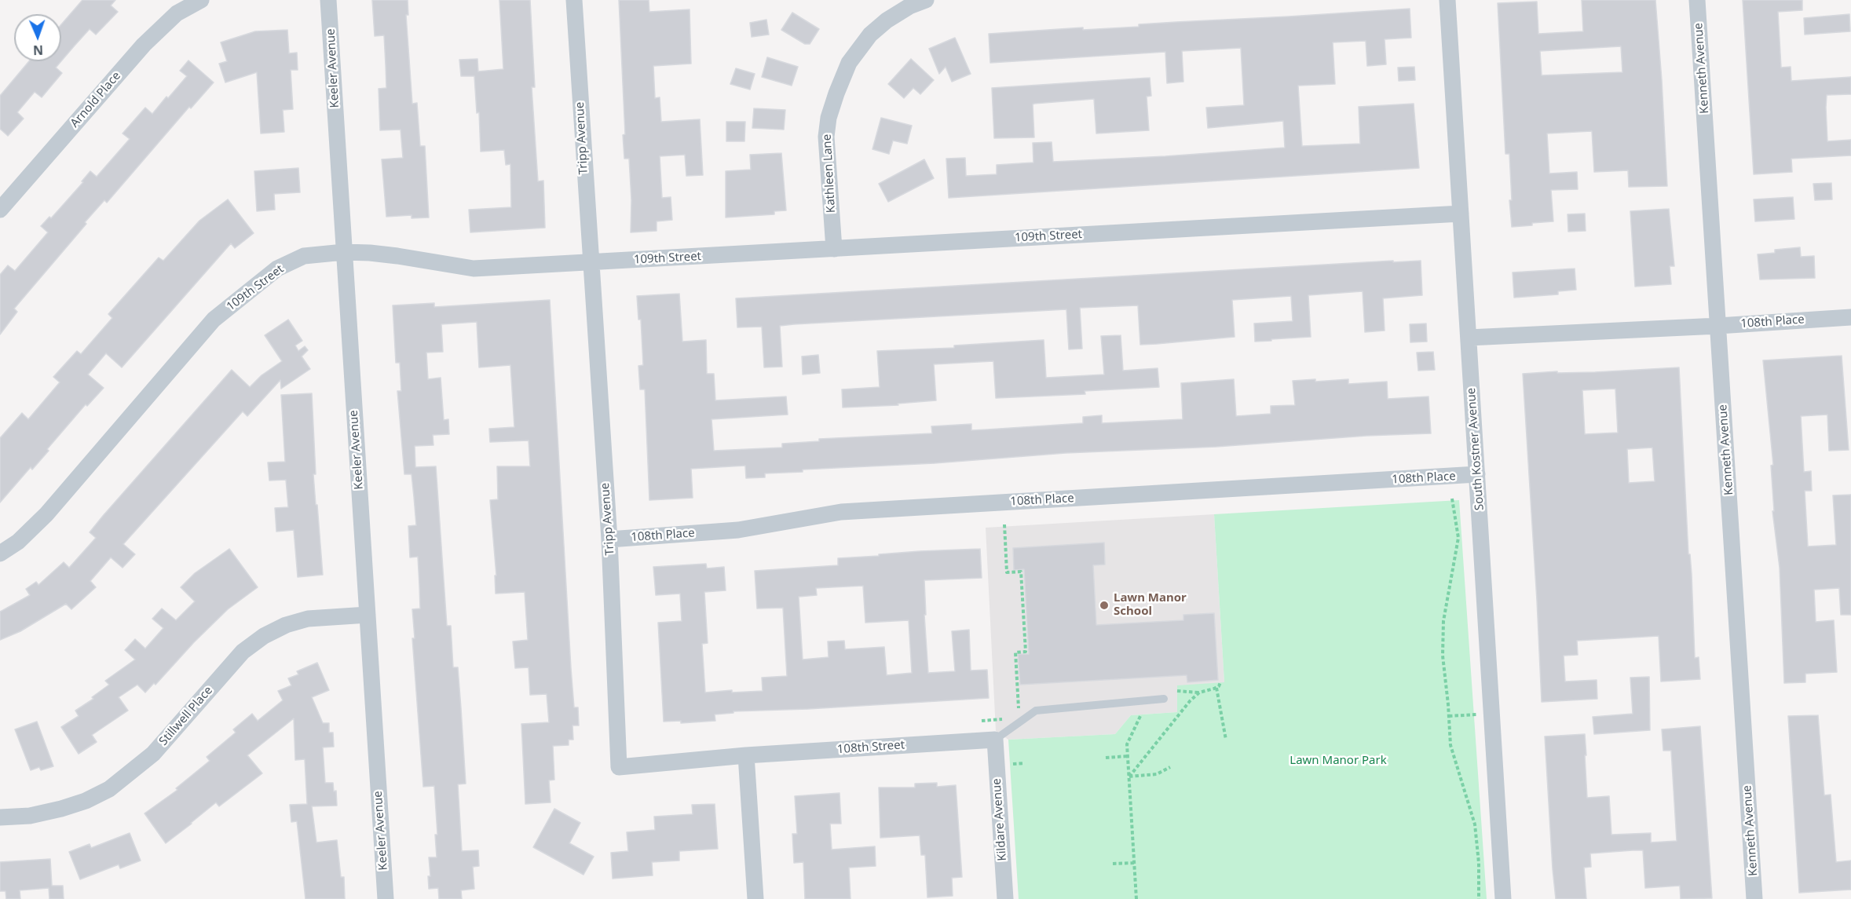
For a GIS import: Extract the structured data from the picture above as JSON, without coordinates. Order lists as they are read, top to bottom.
{
  "streets": {
    "street": [
      "Keeler Avenue",
      "Kenneth Avenue",
      "Arnold Place",
      "Tripp Avenue",
      "Kathleen Lane",
      "109th Street",
      "108th Place",
      "South Kostner Avenue",
      "Stillwell Place",
      "108th Street",
      "Kildare Avenue"
    ]
  },
  "crossings": [
    ["Keeler Avenue", "109th Street"],
    ["Keeler Avenue", "Stillwell Place"],
    ["Kenneth Avenue", "108th Place"],
    ["Tripp Avenue", "109th Street"],
    ["Tripp Avenue", "108th Place"],
    ["Tripp Avenue", "108th Street"],
    ["Kathleen Lane", "109th Street"],
    ["109th Street", "South Kostner Avenue"],
    ["108th Place", "South Kostner Avenue"],
    ["108th Street", "Kildare Avenue"]
  ],
  "parks": ["Lawn Manor Park"],
  "places": ["Lawn Manor School"],
  "north": "bottom"
}
